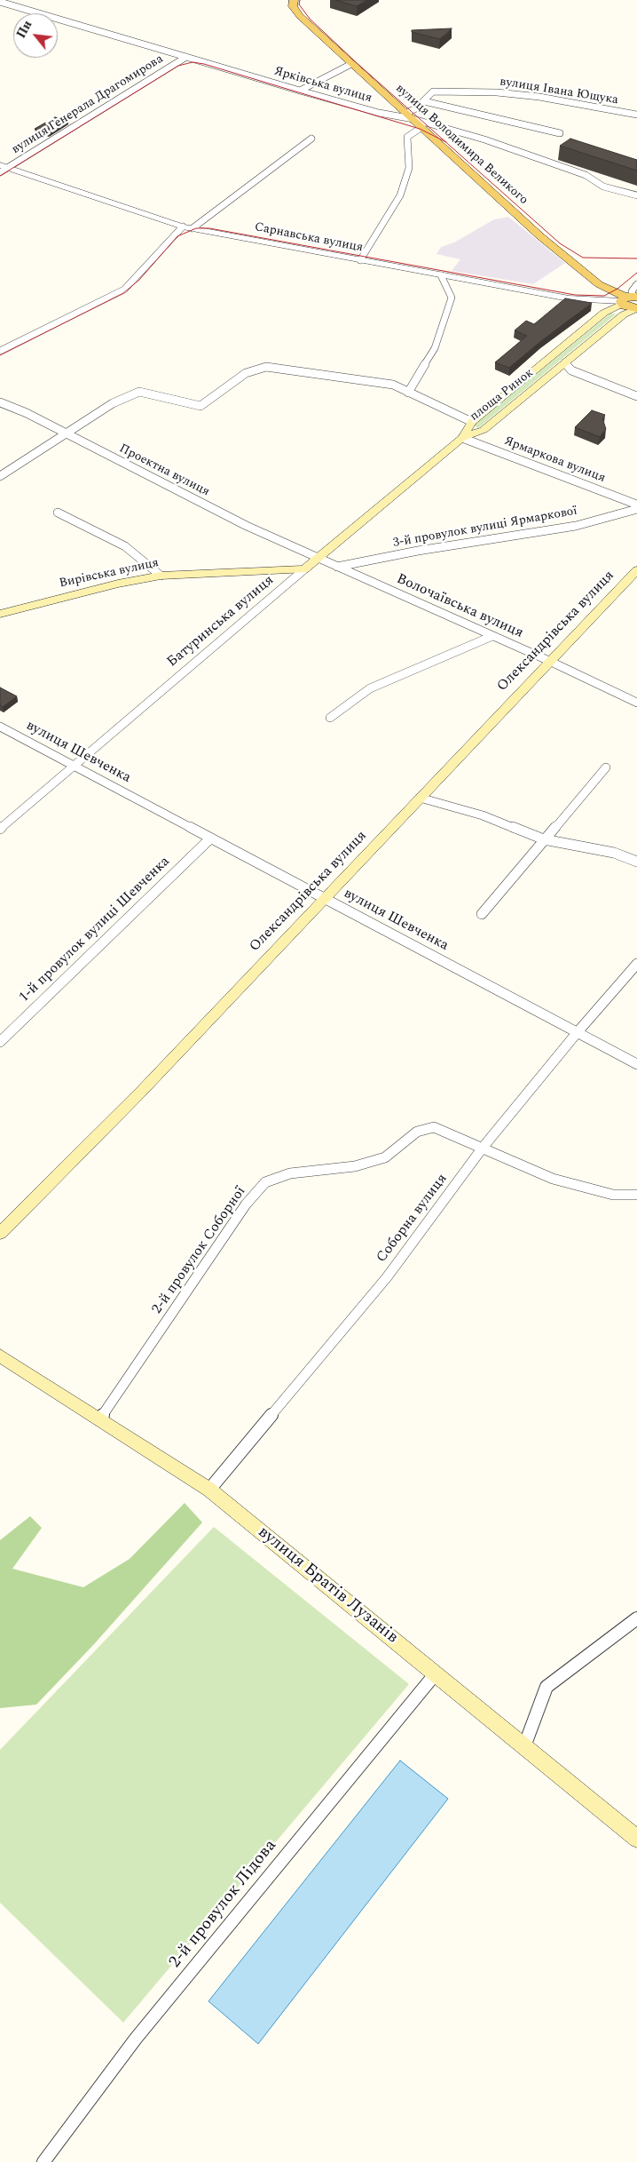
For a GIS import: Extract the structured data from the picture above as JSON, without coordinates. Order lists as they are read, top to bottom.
{
  "streets": {
    "main road": [
      "вулиця Володимира Великого",
      "площа Ринок",
      "Вирівська вулиця",
      "Батуринська вулиця",
      "Олександрівська вулиця",
      "вулиця Братів Лузанів"
    ],
    "street": [
      "Ярківська вулиця",
      "вулиця Івана Ющука",
      "вулиця Генерала Драгомирова",
      "Сарнавська вулиця",
      "Ярмаркова вулиця",
      "Проектна вулиця",
      "3-й провулок вулиці Ярмаркової",
      "Волочаївська вулиця",
      "вулиця Шевченка",
      "1-й провулок вулиці Шевченка",
      "Соборна вулиця",
      "2-й провулок Соборної",
      "2-й провулок Лідова"
    ]
  },
  "crossings": [
    ["Ярківська вулиця", "вулиця Івана Ющука"],
    ["Ярківська вулиця", "вулиця Генерала Драгомирова"],
    ["Ярківська вулиця", "вулиця Володимира Великого"],
    ["вулиця Івана Ющука", "вулиця Володимира Великого"],
    ["вулиця Генерала Драгомирова", "Сарнавська вулиця"],
    ["вулиця Володимира Великого", "Сарнавська вулиця"],
    ["вулиця Володимира Великого", "площа Ринок"],
    ["Сарнавська вулиця", "площа Ринок"],
    ["площа Ринок", "Ярмаркова вулиця"],
    ["площа Ринок", "Батуринська вулиця"],
    ["Ярмаркова вулиця", "Батуринська вулиця"],
    ["Проектна вулиця", "Волочаївська вулиця"],
    ["Проектна вулиця", "Батуринська вулиця"],
    ["3-й провулок вулиці Ярмаркової", "Волочаївська вулиця"],
    ["Вирівська вулиця", "Батуринська вулиця"],
    ["Волочаївська вулиця", "Батуринська вулиця"],
    ["Волочаївська вулиця", "Олександрівська вулиця"],
    ["Батуринська вулиця", "вулиця Шевченка"],
    ["Олександрівська вулиця", "вулиця Шевченка"],
    ["вулиця Шевченка", "1-й провулок вулиці Шевченка"],
    ["вулиця Шевченка", "Соборна вулиця"],
    ["Соборна вулиця", "2-й провулок Соборної"],
    ["Соборна вулиця", "вулиця Братів Лузанів"],
    ["2-й провулок Соборної", "вулиця Братів Лузанів"],
    ["вулиця Братів Лузанів", "2-й провулок Лідова"]
  ],
  "north": "top left"
}
